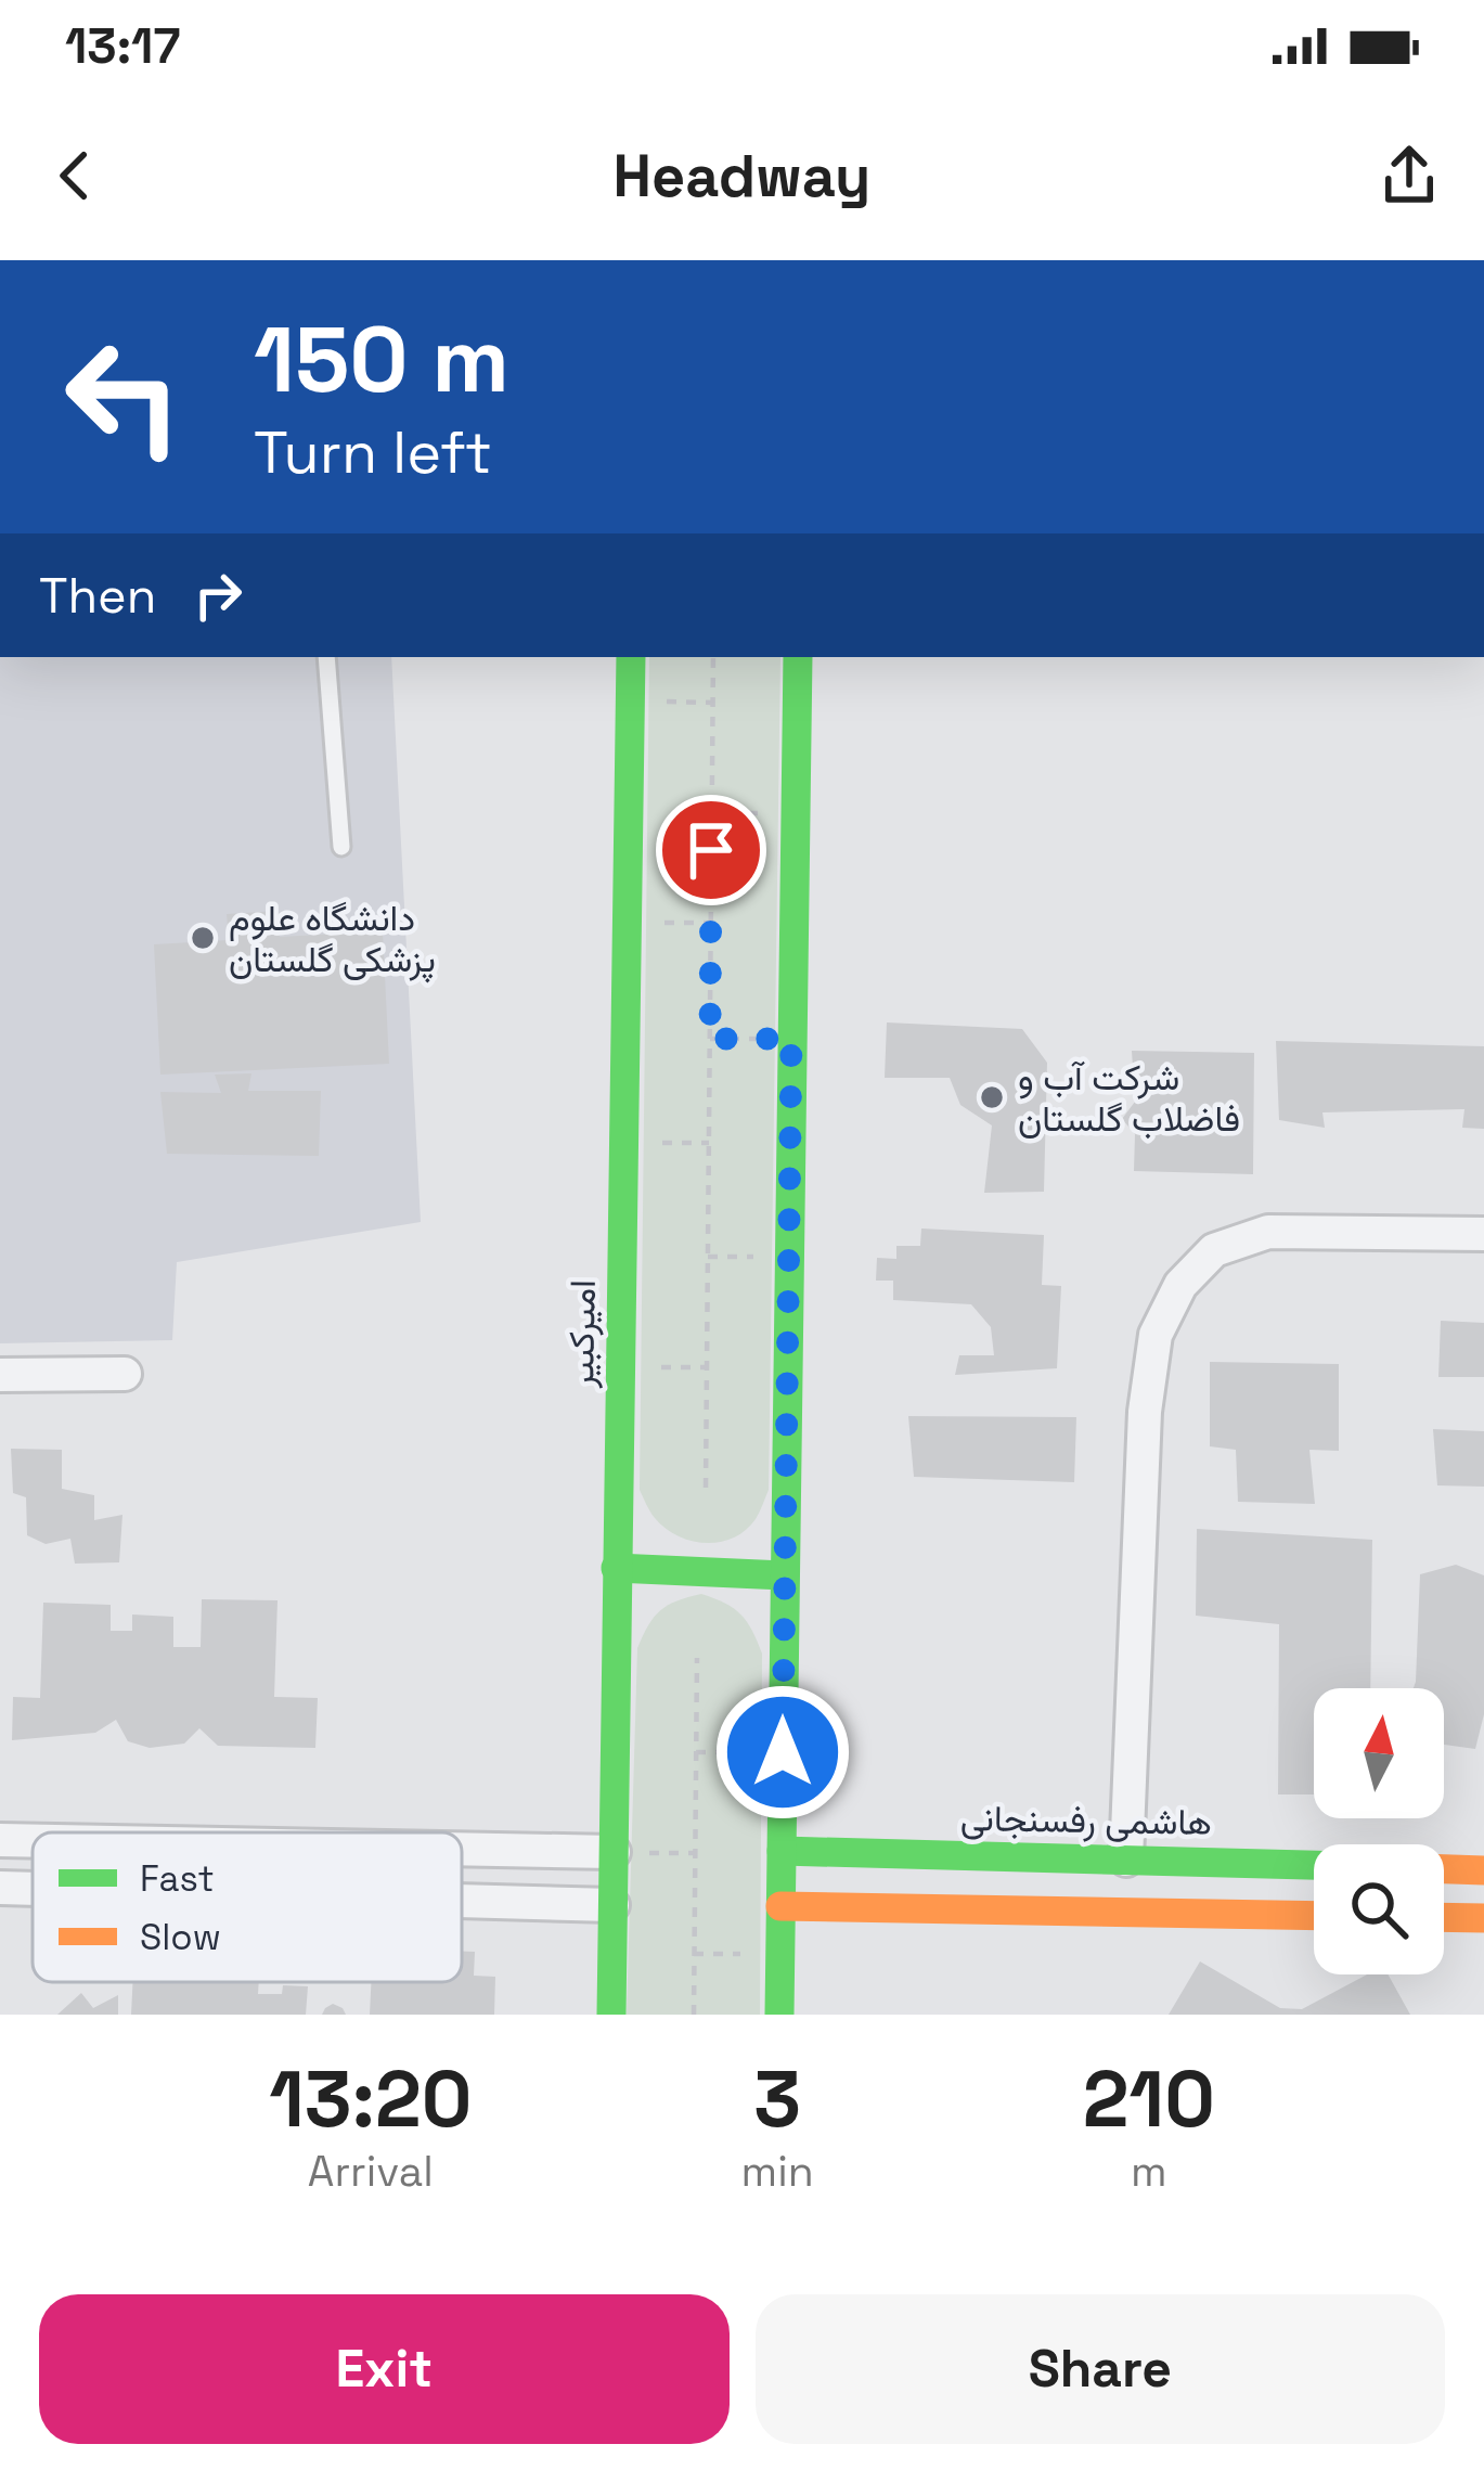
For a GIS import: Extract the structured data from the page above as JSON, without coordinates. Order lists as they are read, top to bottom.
{
  "streets": {
    "main road": ["امیرکبیر", "هاشمی رفسنجانی"]
  },
  "places": ["دانشگاه علوم پزشکی گلستان", "شرکت آب و فاضلاب گلستان"],
  "legend": ["Fast", "Slow"],
  "north": "top",
  "page": {
    "status": "13:17",
    "header": "Headway",
    "turn": ["150 m", "Turn left"],
    "then": "Then",
    "eta": [
      "13:20",
      "Arrival",
      "3",
      "min",
      "210",
      "m"
    ],
    "buttons": ["Exit", "Share"]
  }
}
